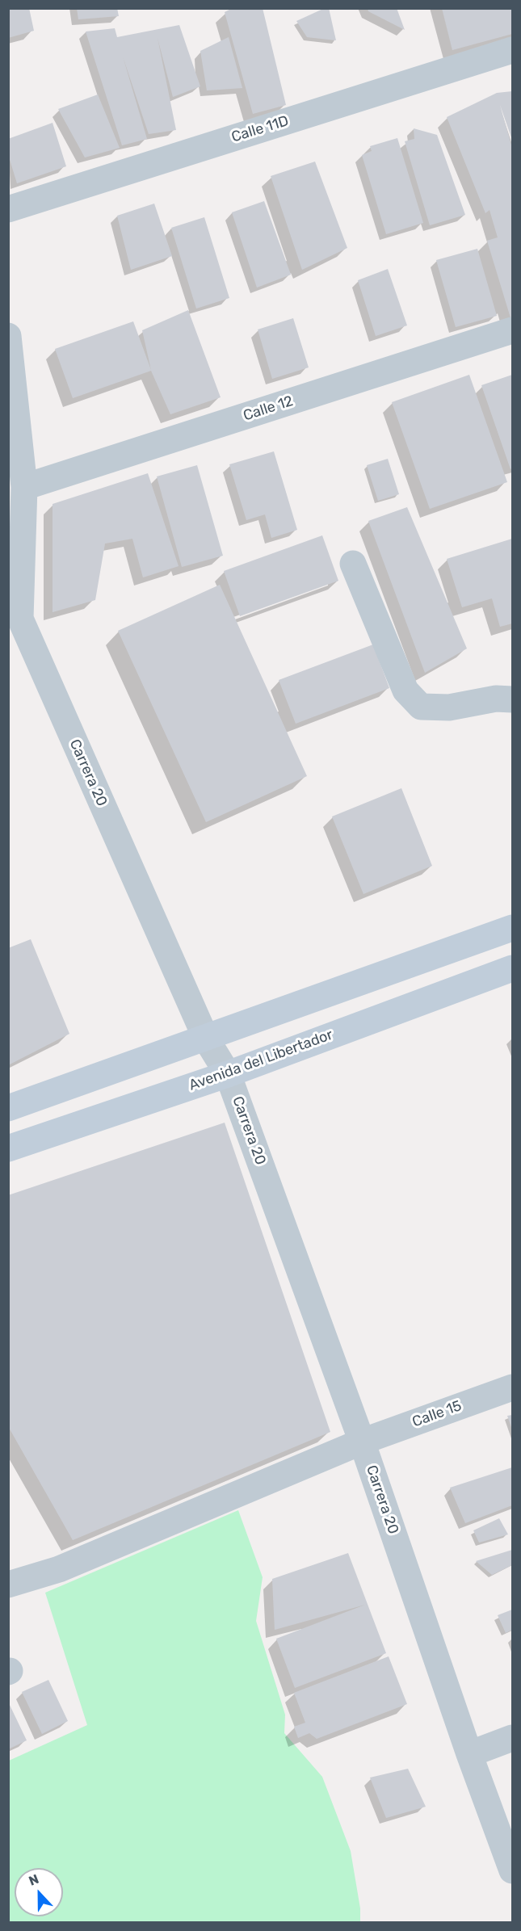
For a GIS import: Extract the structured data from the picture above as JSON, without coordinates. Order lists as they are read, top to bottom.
{
  "streets": {
    "main road": ["Avenida del Libertador"],
    "street": [
      "Calle 11D",
      "Calle 12",
      "Carrera 20",
      "Calle 15"
    ]
  },
  "crossings": [
    ["Calle 12", "Carrera 20"],
    ["Carrera 20", "Avenida del Libertador"],
    ["Carrera 20", "Calle 15"]
  ],
  "north": "top"
}
